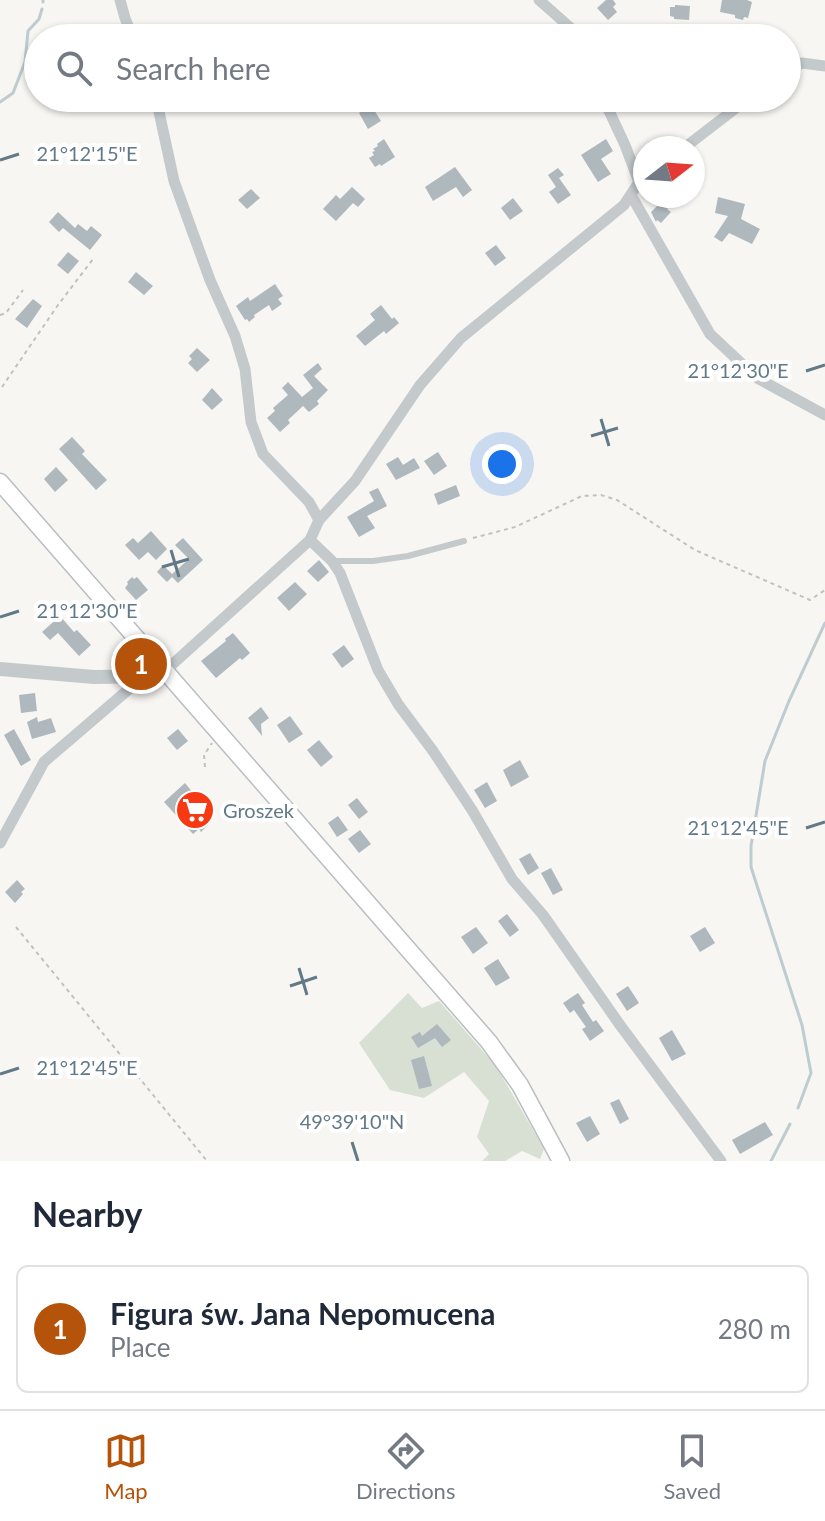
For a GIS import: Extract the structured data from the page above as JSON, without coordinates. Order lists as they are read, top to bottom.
{
  "places": {
    "supermarket": ["Groszek"]
  },
  "north": "right",
  "page": {
    "search": "Search here",
    "pins": "1",
    "heading": "Nearby",
    "list": [
      {
        "mark": "1",
        "name": "Figura św. Jana Nepomucena",
        "note": "Place",
        "value": "280 m"
      }
    ],
    "nav": ["Map", "Directions", "Saved"]
  },
  "coordinates": [
    "21°12'15\"E",
    "21°12'30\"E",
    "21°12'45\"E",
    "49°39'10\"N"
  ]
}
